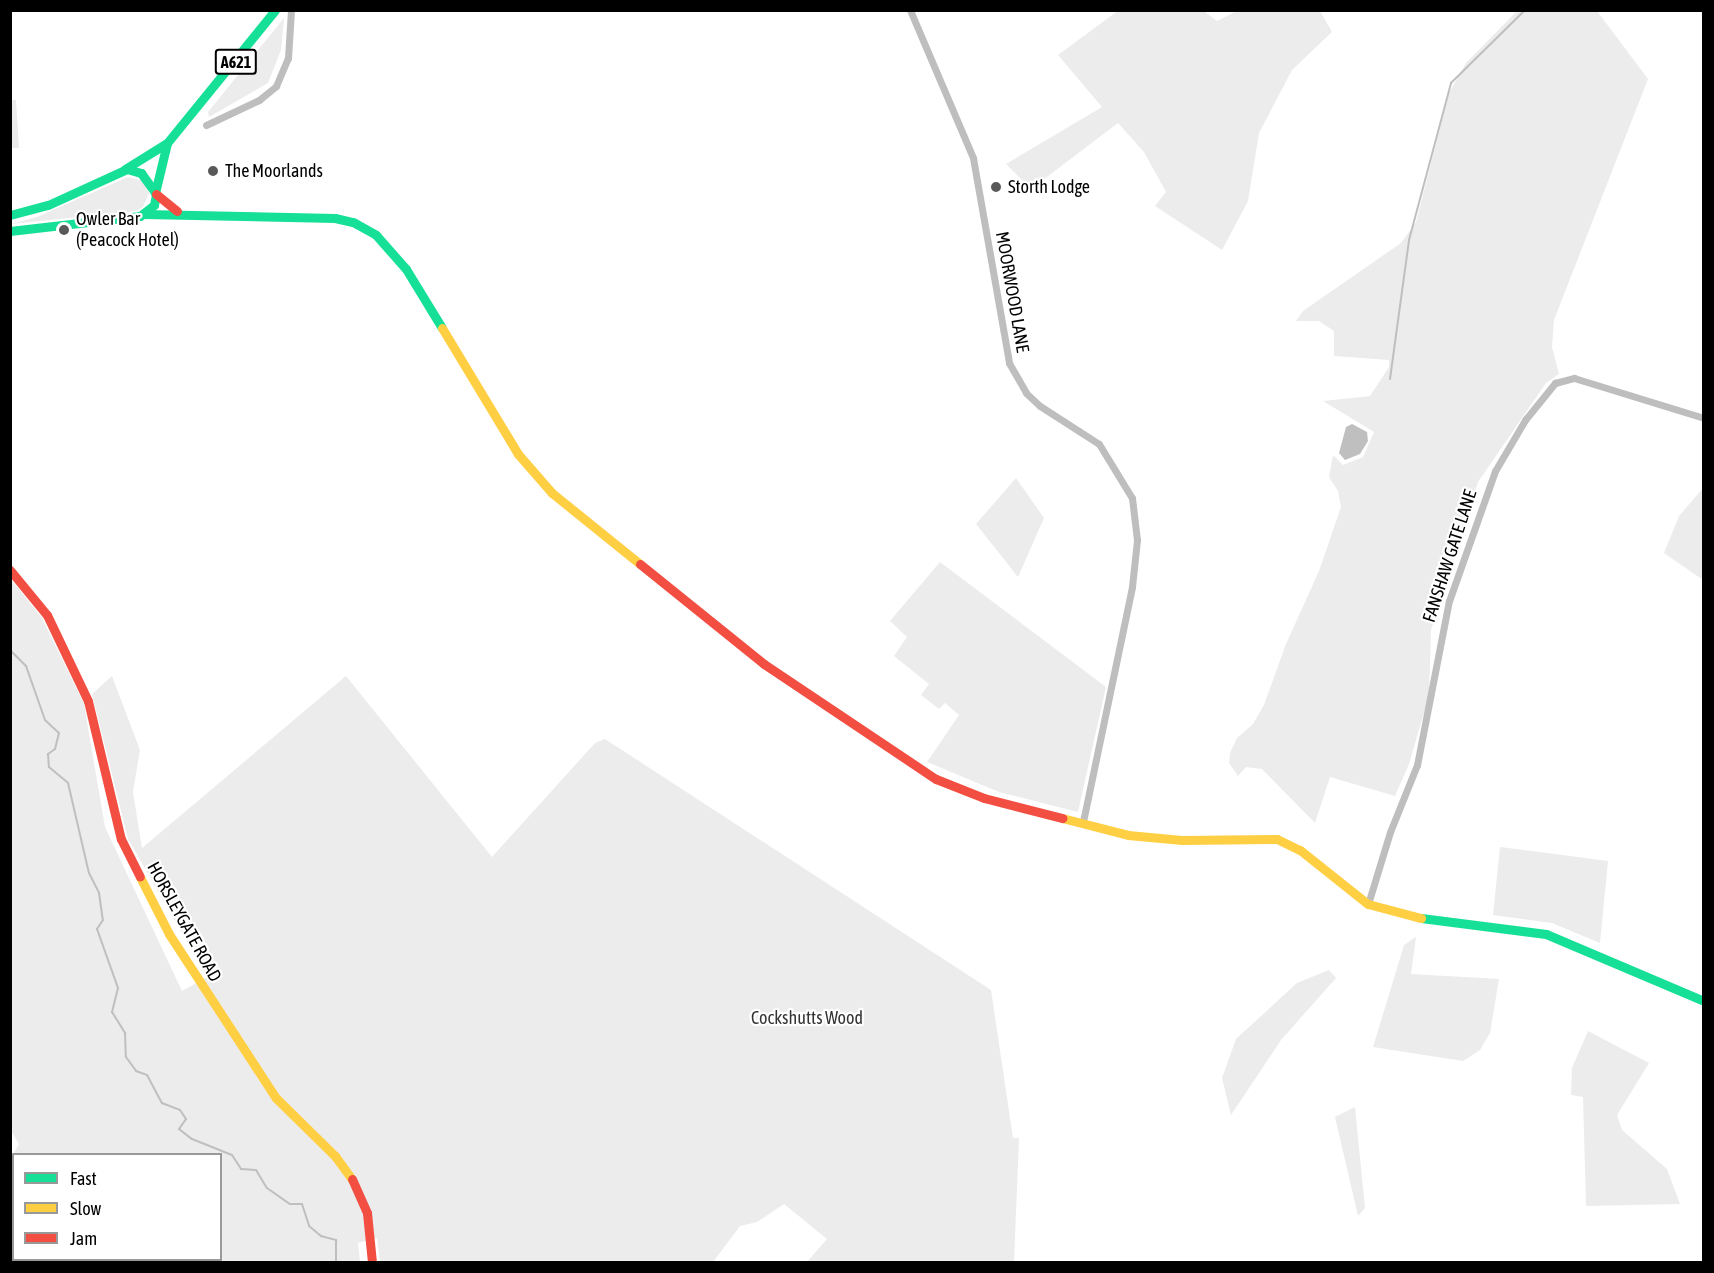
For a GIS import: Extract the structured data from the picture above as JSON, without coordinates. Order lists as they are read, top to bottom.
{
  "streets": {
    "main road": ["A621", "HORSLEYGATE ROAD"],
    "street": ["MOORWOOD LANE", "FANSHAW GATE LANE"]
  },
  "parks": ["Cockshutts Wood"],
  "places": ["The Moorlands", "Storth Lodge", "Owler Bar (Peacock Hotel)"],
  "legend": ["Fast", "Slow", "Jam"]
}
